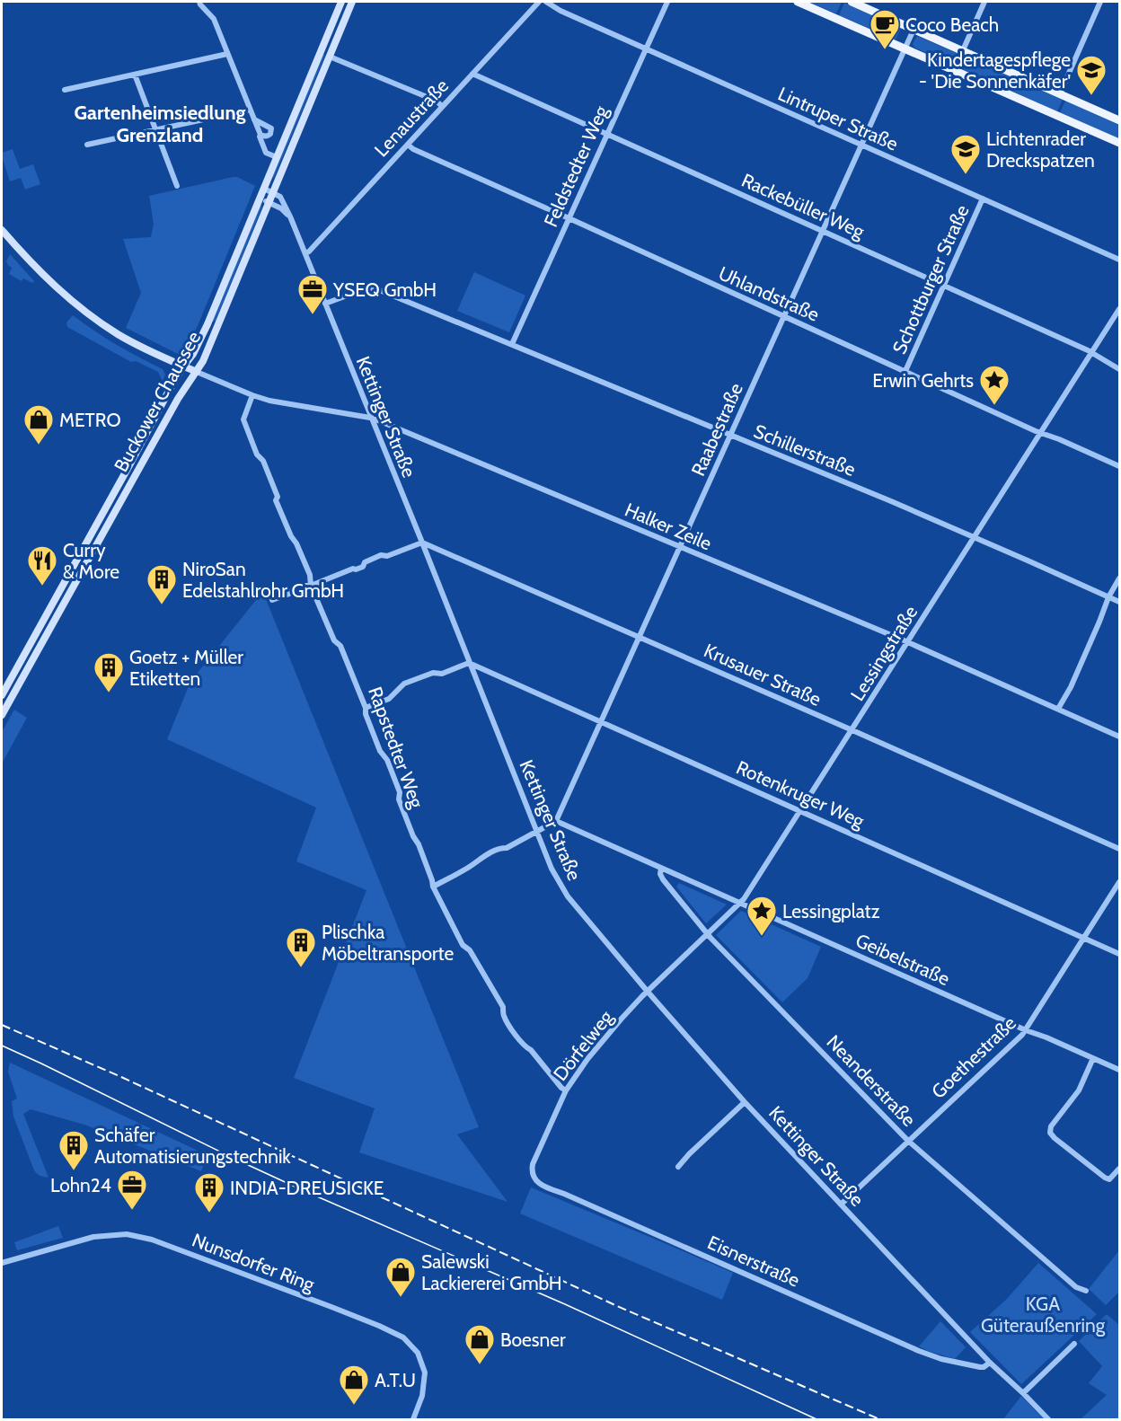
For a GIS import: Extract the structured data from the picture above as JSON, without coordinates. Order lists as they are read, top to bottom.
{
  "streets": {
    "main road": ["Buckower Chaussee"],
    "street": [
      "Lenaustraße",
      "Lintruper Straße",
      "Feldstedter Weg",
      "Rackebüller Weg",
      "Schottburger Straße",
      "Uhlandstraße",
      "Kettinger Straße",
      "Raabestraße",
      "Schillerstraße",
      "Halker Zeile",
      "Lessingstraße",
      "Krusauer Straße",
      "Rapstedter Weg",
      "Rotenkruger Weg",
      "Geibelstraße",
      "Dörfelweg",
      "Goethestraße",
      "Neanderstraße",
      "Eisnerstraße",
      "Nunsdorfer Ring"
    ]
  },
  "crossings": [
    ["Lenaustraße", "Rackebüller Weg"],
    ["Lenaustraße", "Uhlandstraße"],
    ["Lenaustraße", "Kettinger Straße"],
    ["Lintruper Straße", "Feldstedter Weg"],
    ["Lintruper Straße", "Schottburger Straße"],
    ["Lintruper Straße", "Raabestraße"],
    ["Feldstedter Weg", "Rackebüller Weg"],
    ["Feldstedter Weg", "Uhlandstraße"],
    ["Feldstedter Weg", "Schillerstraße"],
    ["Rackebüller Weg", "Schottburger Straße"],
    ["Rackebüller Weg", "Raabestraße"],
    ["Rackebüller Weg", "Lessingstraße"],
    ["Schottburger Straße", "Uhlandstraße"],
    ["Uhlandstraße", "Raabestraße"],
    ["Uhlandstraße", "Lessingstraße"],
    ["Buckower Chaussee", "Kettinger Straße"],
    ["Buckower Chaussee", "Halker Zeile"],
    ["Kettinger Straße", "Schillerstraße"],
    ["Kettinger Straße", "Halker Zeile"],
    ["Kettinger Straße", "Lessingstraße"],
    ["Kettinger Straße", "Krusauer Straße"],
    ["Kettinger Straße", "Rotenkruger Weg"],
    ["Kettinger Straße", "Dörfelweg"],
    ["Kettinger Straße", "Goethestraße"],
    ["Kettinger Straße", "Eisnerstraße"],
    ["Raabestraße", "Schillerstraße"],
    ["Raabestraße", "Halker Zeile"],
    ["Raabestraße", "Krusauer Straße"],
    ["Raabestraße", "Rotenkruger Weg"],
    ["Raabestraße", "Geibelstraße"],
    ["Schillerstraße", "Lessingstraße"],
    ["Halker Zeile", "Lessingstraße"],
    ["Halker Zeile", "Rapstedter Weg"],
    ["Lessingstraße", "Krusauer Straße"],
    ["Lessingstraße", "Rotenkruger Weg"],
    ["Lessingstraße", "Geibelstraße"],
    ["Lessingstraße", "Dörfelweg"],
    ["Lessingstraße", "Neanderstraße"],
    ["Rapstedter Weg", "Dörfelweg"],
    ["Rotenkruger Weg", "Goethestraße"],
    ["Geibelstraße", "Goethestraße"],
    ["Geibelstraße", "Neanderstraße"],
    ["Dörfelweg", "Eisnerstraße"],
    ["Goethestraße", "Neanderstraße"]
  ],
  "districts": ["Gartenheimsiedlung Grenzland"],
  "parks": ["KGA Güteraußenring"],
  "places": {
    "cafe": ["Coco Beach"],
    "school or university": ["Kindertagespflege - 'Die Sonnenkäfer'", "Lichtenrader Dreckspatzen"],
    "office": ["YSEQ GmbH", "Lohn24"],
    "place": ["Erwin Gehrts", "Lessingplatz"],
    "shop": [
      "METRO",
      "Salewski Lackiererei GmbH",
      "Boesner",
      "A.T.U"
    ],
    "restaurant": ["Curry & More"],
    "building": [
      "NiroSan Edelstahlrohr GmbH",
      "Goetz + Müller Etiketten",
      "Plischka Möbeltransporte",
      "Schäfer Automatisierungstechnik",
      "INDIA-DREUSICKE"
    ]
  }
}
